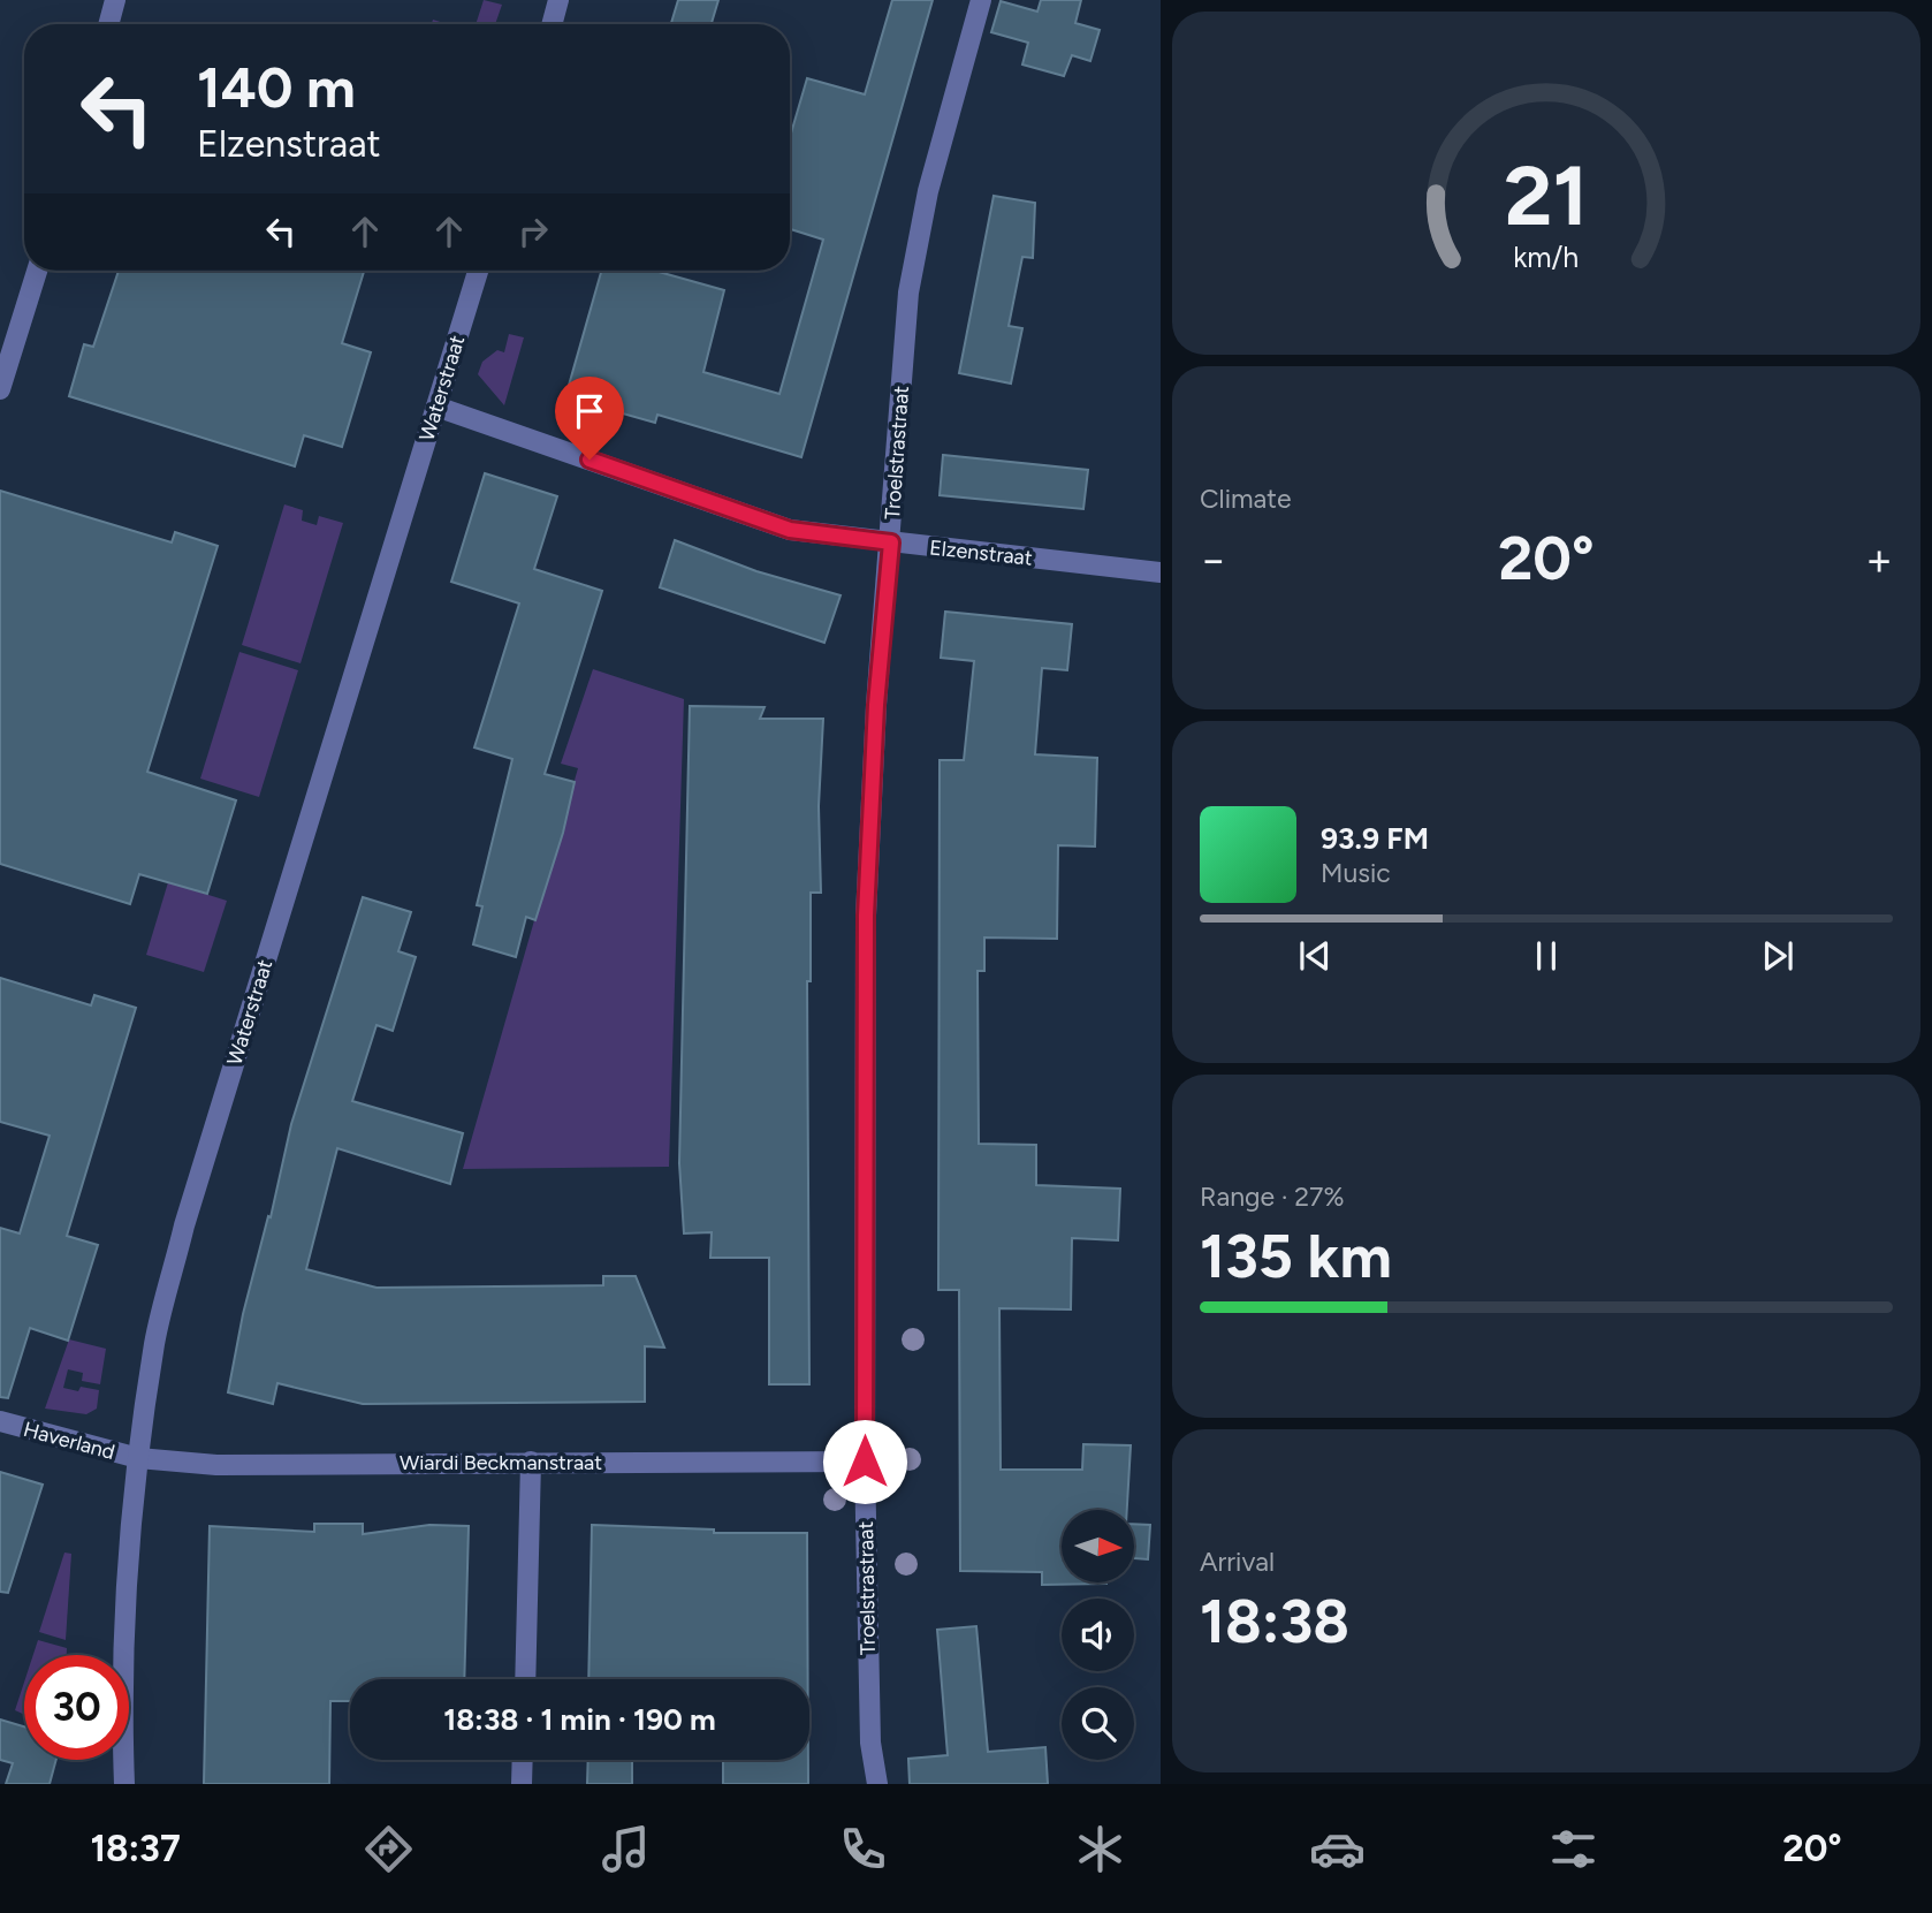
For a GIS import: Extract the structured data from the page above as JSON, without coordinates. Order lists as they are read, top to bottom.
{
  "streets": {
    "street": [
      "Waterstraat",
      "Troelstrastraat",
      "Elzenstraat",
      "Haverland",
      "Wiardi Beckmanstraat"
    ]
  },
  "crossings": [
    ["Waterstraat", "Elzenstraat"],
    ["Waterstraat", "Haverland"],
    ["Waterstraat", "Wiardi Beckmanstraat"],
    ["Troelstrastraat", "Elzenstraat"],
    ["Troelstrastraat", "Wiardi Beckmanstraat"],
    ["Haverland", "Wiardi Beckmanstraat"]
  ],
  "north": "right",
  "page": {
    "turn": ["140 m", "Elzenstraat"],
    "tile": [
      "Climate",
      ["Range · 27%", "135 km"],
      ["Arrival", "18:38"]
    ],
    "heat": ["−", "20°", "+"],
    "song": ["93.9 FM", "Music"],
    "limit": "30",
    "trip": "18:38 · 1 min · 190 m",
    "tabs": ["18:37", "20°"],
    "gauge": ["21", "km/h"]
  }
}
